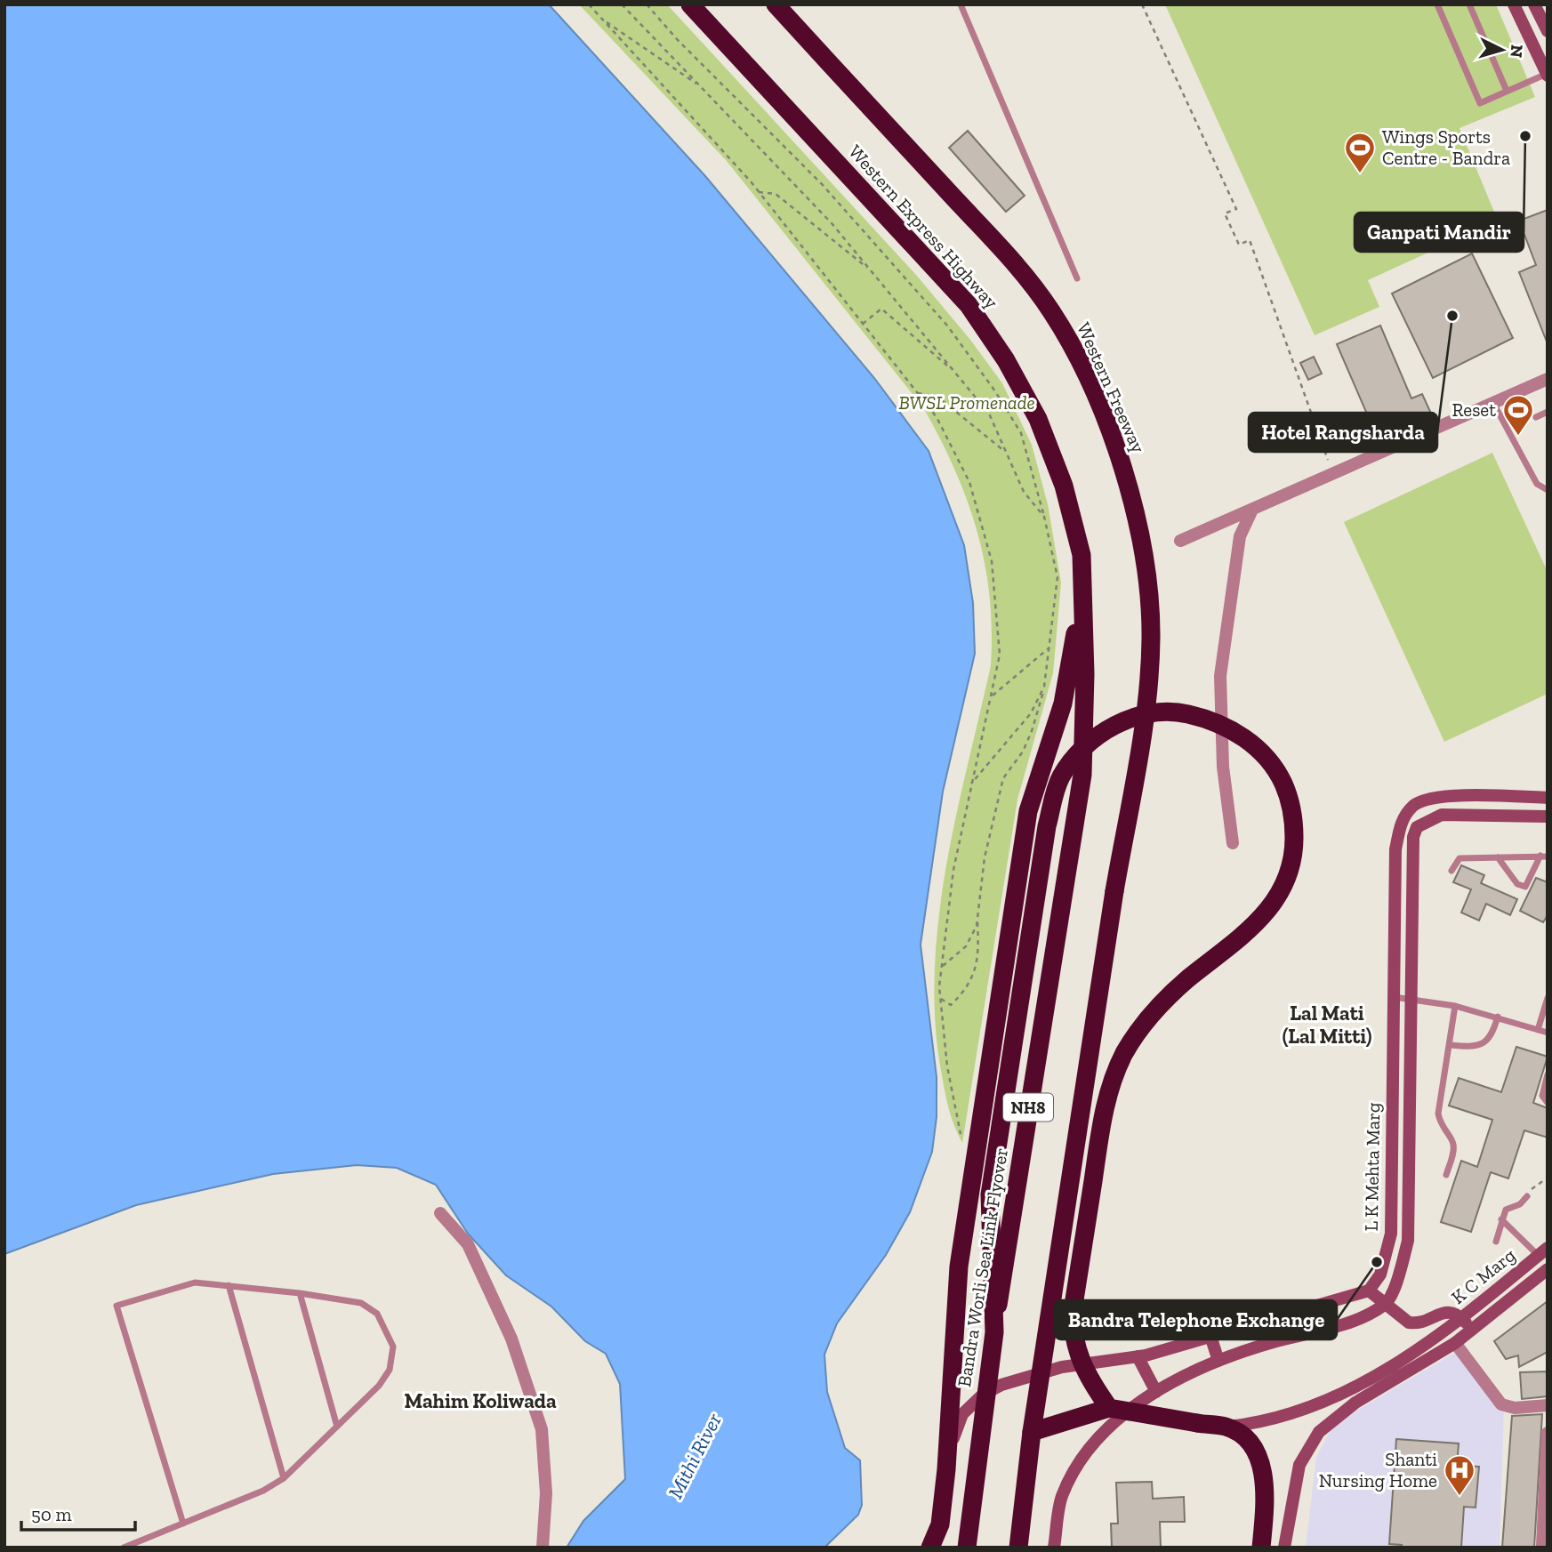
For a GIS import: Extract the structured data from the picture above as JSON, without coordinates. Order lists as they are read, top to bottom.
{
  "streets": {
    "highway": [
      "Western Express Highway",
      "Western Freeway",
      "NH8",
      "Bandra Worli Sea Link Flyover"
    ],
    "main road": ["L K Mehta Marg", "K C Marg"]
  },
  "crossings": [
    ["Western Express Highway", "Bandra Worli Sea Link Flyover"]
  ],
  "districts": ["Lal Mati (Lal Mitti)", "Mahim Koliwada"],
  "water": ["Mithi River"],
  "parks": ["BWSL Promenade"],
  "places": {
    "other": ["Ganpati Mandir", "Hotel Rangsharda", "Bandra Telephone Exchange"],
    "sports": ["Wings Sports Centre - Bandra", "Reset"],
    "hospital": ["Shanti Nursing Home"]
  },
  "scale_bar": "50 m",
  "north": "right"
}
